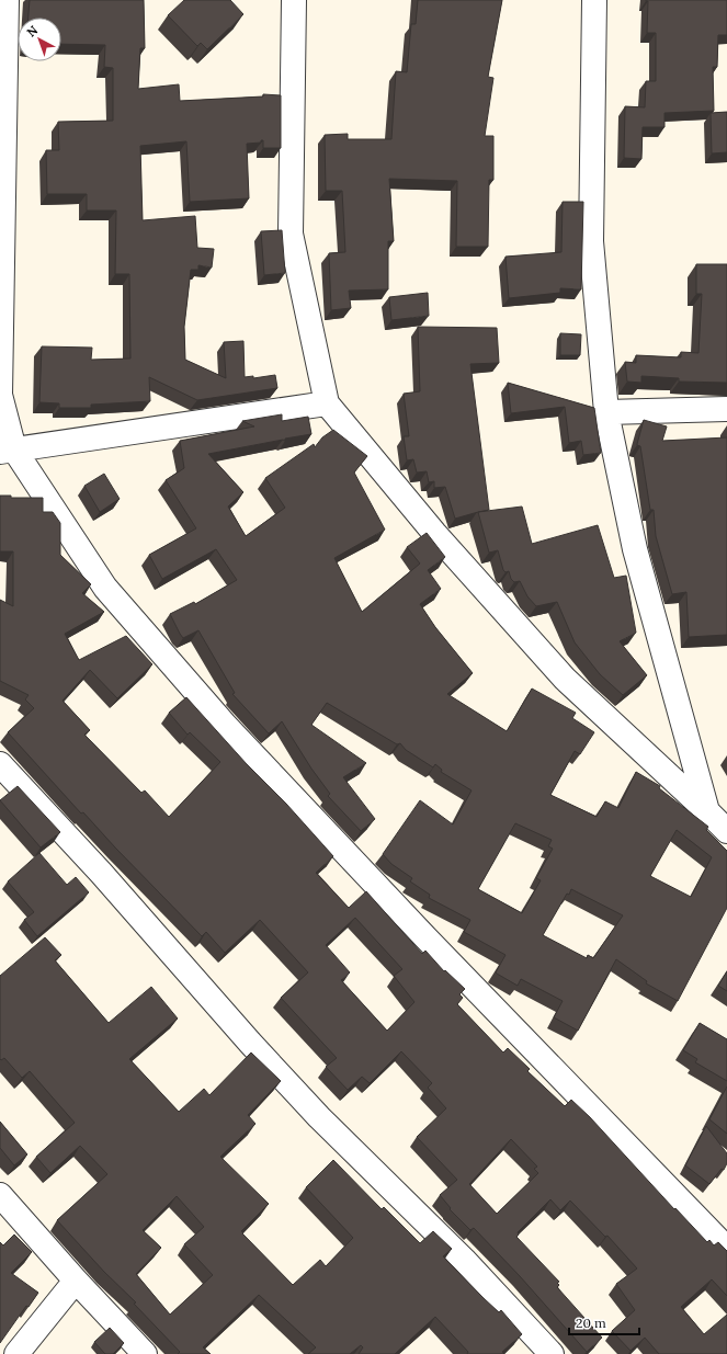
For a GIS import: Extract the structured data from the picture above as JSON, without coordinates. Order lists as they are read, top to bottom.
{
  "scale_bar": "20 m",
  "north": "top left"
}
